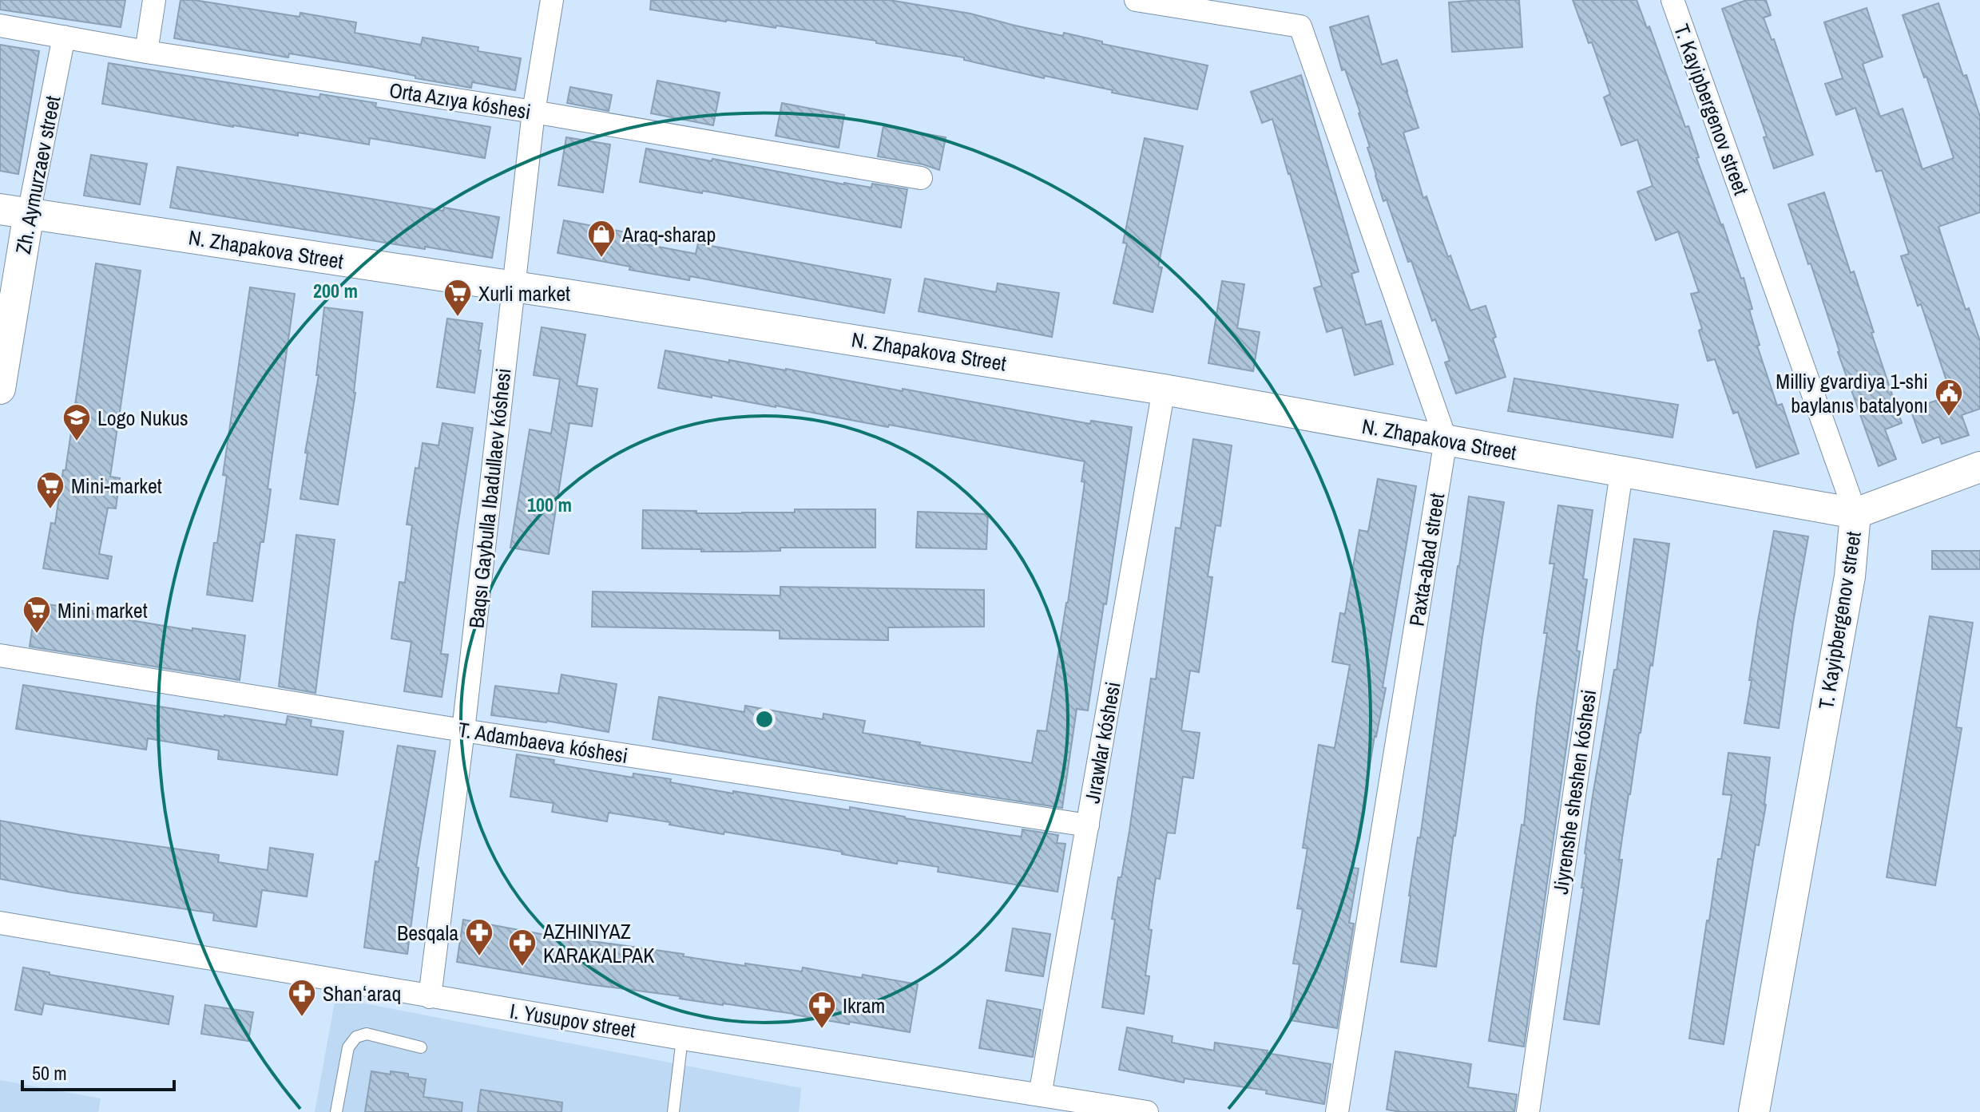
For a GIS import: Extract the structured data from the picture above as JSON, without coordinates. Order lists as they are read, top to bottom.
{
  "streets": {
    "main road": ["T. Kayipbergenov street", "Zh. Aymurzaev street", "N. Zhapakova Street"],
    "street": [
      "Orta Azıya kóshesi",
      "Baqsı Gaybulla Ibadullaev kóshesi",
      "Paxta-abad street",
      "T. Adambaeva kóshesi",
      "Jırawlar kóshesi",
      "Jiyrenshe sheshen kóshesi",
      "I. Yusupov street"
    ]
  },
  "crossings": [
    ["Orta Azıya kóshesi", "Zh. Aymurzaev street"],
    ["Orta Azıya kóshesi", "Baqsı Gaybulla Ibadullaev kóshesi"],
    ["T. Kayipbergenov street", "N. Zhapakova Street"],
    ["Zh. Aymurzaev street", "N. Zhapakova Street"],
    ["N. Zhapakova Street", "Baqsı Gaybulla Ibadullaev kóshesi"],
    ["N. Zhapakova Street", "Paxta-abad street"],
    ["N. Zhapakova Street", "Jırawlar kóshesi"],
    ["N. Zhapakova Street", "Jiyrenshe sheshen kóshesi"],
    ["Baqsı Gaybulla Ibadullaev kóshesi", "T. Adambaeva kóshesi"],
    ["Baqsı Gaybulla Ibadullaev kóshesi", "I. Yusupov street"],
    ["T. Adambaeva kóshesi", "Jırawlar kóshesi"],
    ["Jırawlar kóshesi", "I. Yusupov street"]
  ],
  "places": {
    "shop": ["Araq-sharap"],
    "supermarket": ["Xurli market", "Mini-market", "Mini market"],
    "public building": ["Milliy gvardiya 1-shi baylanıs batalyonı"],
    "school or university": ["Logo Nukus"],
    "pharmacy": [
      "Besqala",
      "AZHINIYAZ KARAKALPAK",
      "Shanʻaraq",
      "Ikram"
    ]
  },
  "scale_bar": "50 m",
  "rings": ["200 m", "100 m"]
}
